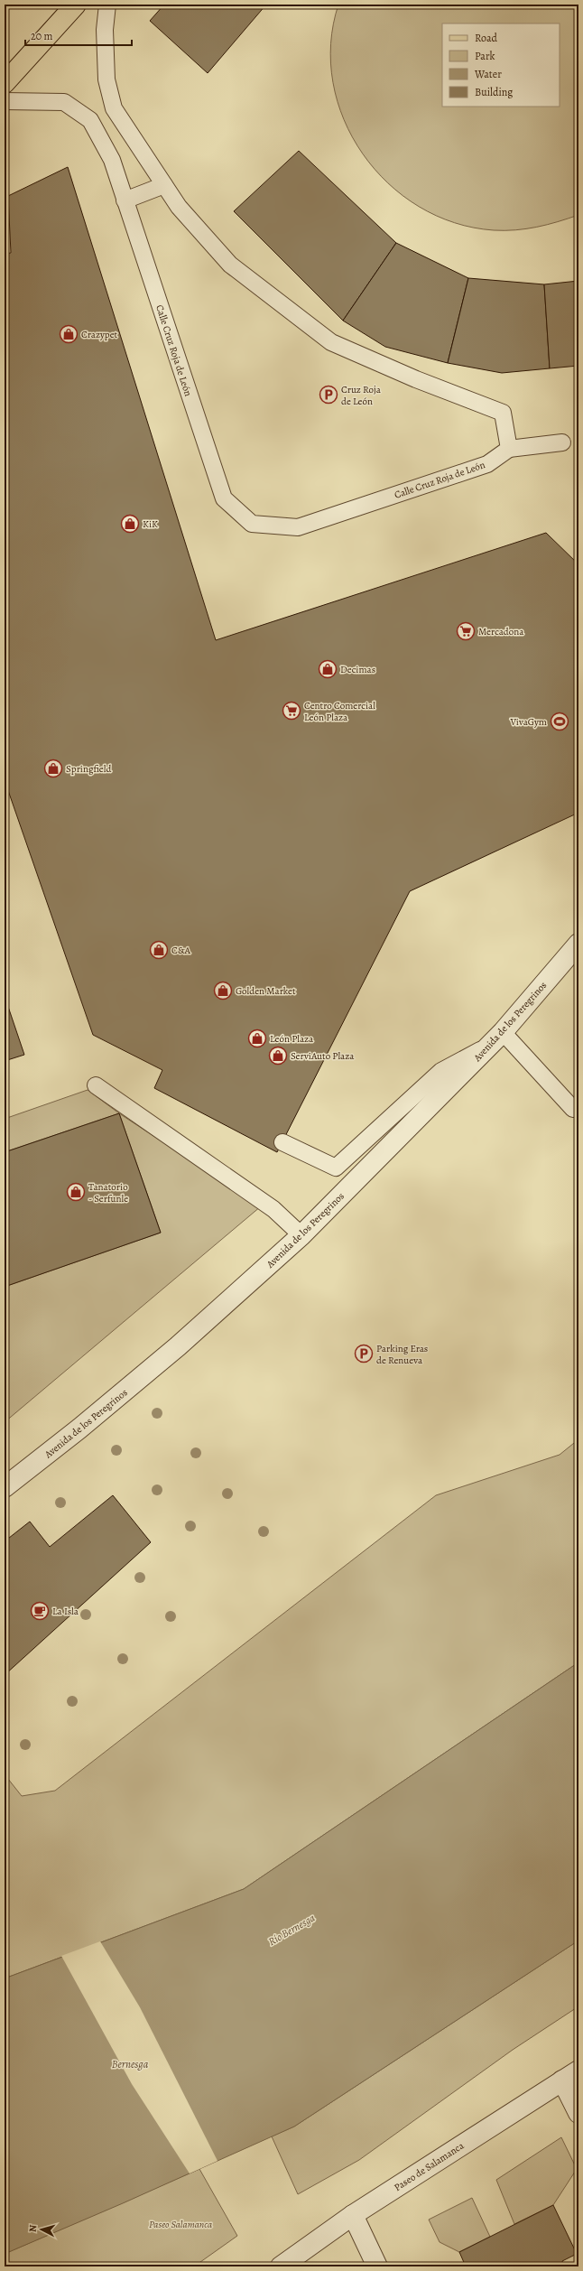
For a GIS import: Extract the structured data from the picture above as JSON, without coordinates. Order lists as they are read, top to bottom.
{
  "streets": {
    "street": ["Avenida de los Peregrinos", "Paseo de Salamanca"],
    "lane": ["Calle Cruz Roja de León"]
  },
  "water": ["Río Bernesga", "Bernesga"],
  "parks": ["Paseo Salamanca"],
  "places": {
    "shop": [
      "Crazypet",
      "KiK",
      "Decimas",
      "Springfield",
      "C&A",
      "Golden Market",
      "León Plaza",
      "ServiAuto Plaza",
      "Tanatorio - Serfunle"
    ],
    "parking": ["Cruz Roja de León", "Parking Eras de Renueva"],
    "supermarket": ["Mercadona", "Centro Comercial León Plaza"],
    "sports": ["VivaGym"],
    "cafe": ["La Isla"]
  },
  "legend": [
    "Road",
    "Park",
    "Water",
    "Building"
  ],
  "scale_bar": "20 m",
  "north": "left"
}
